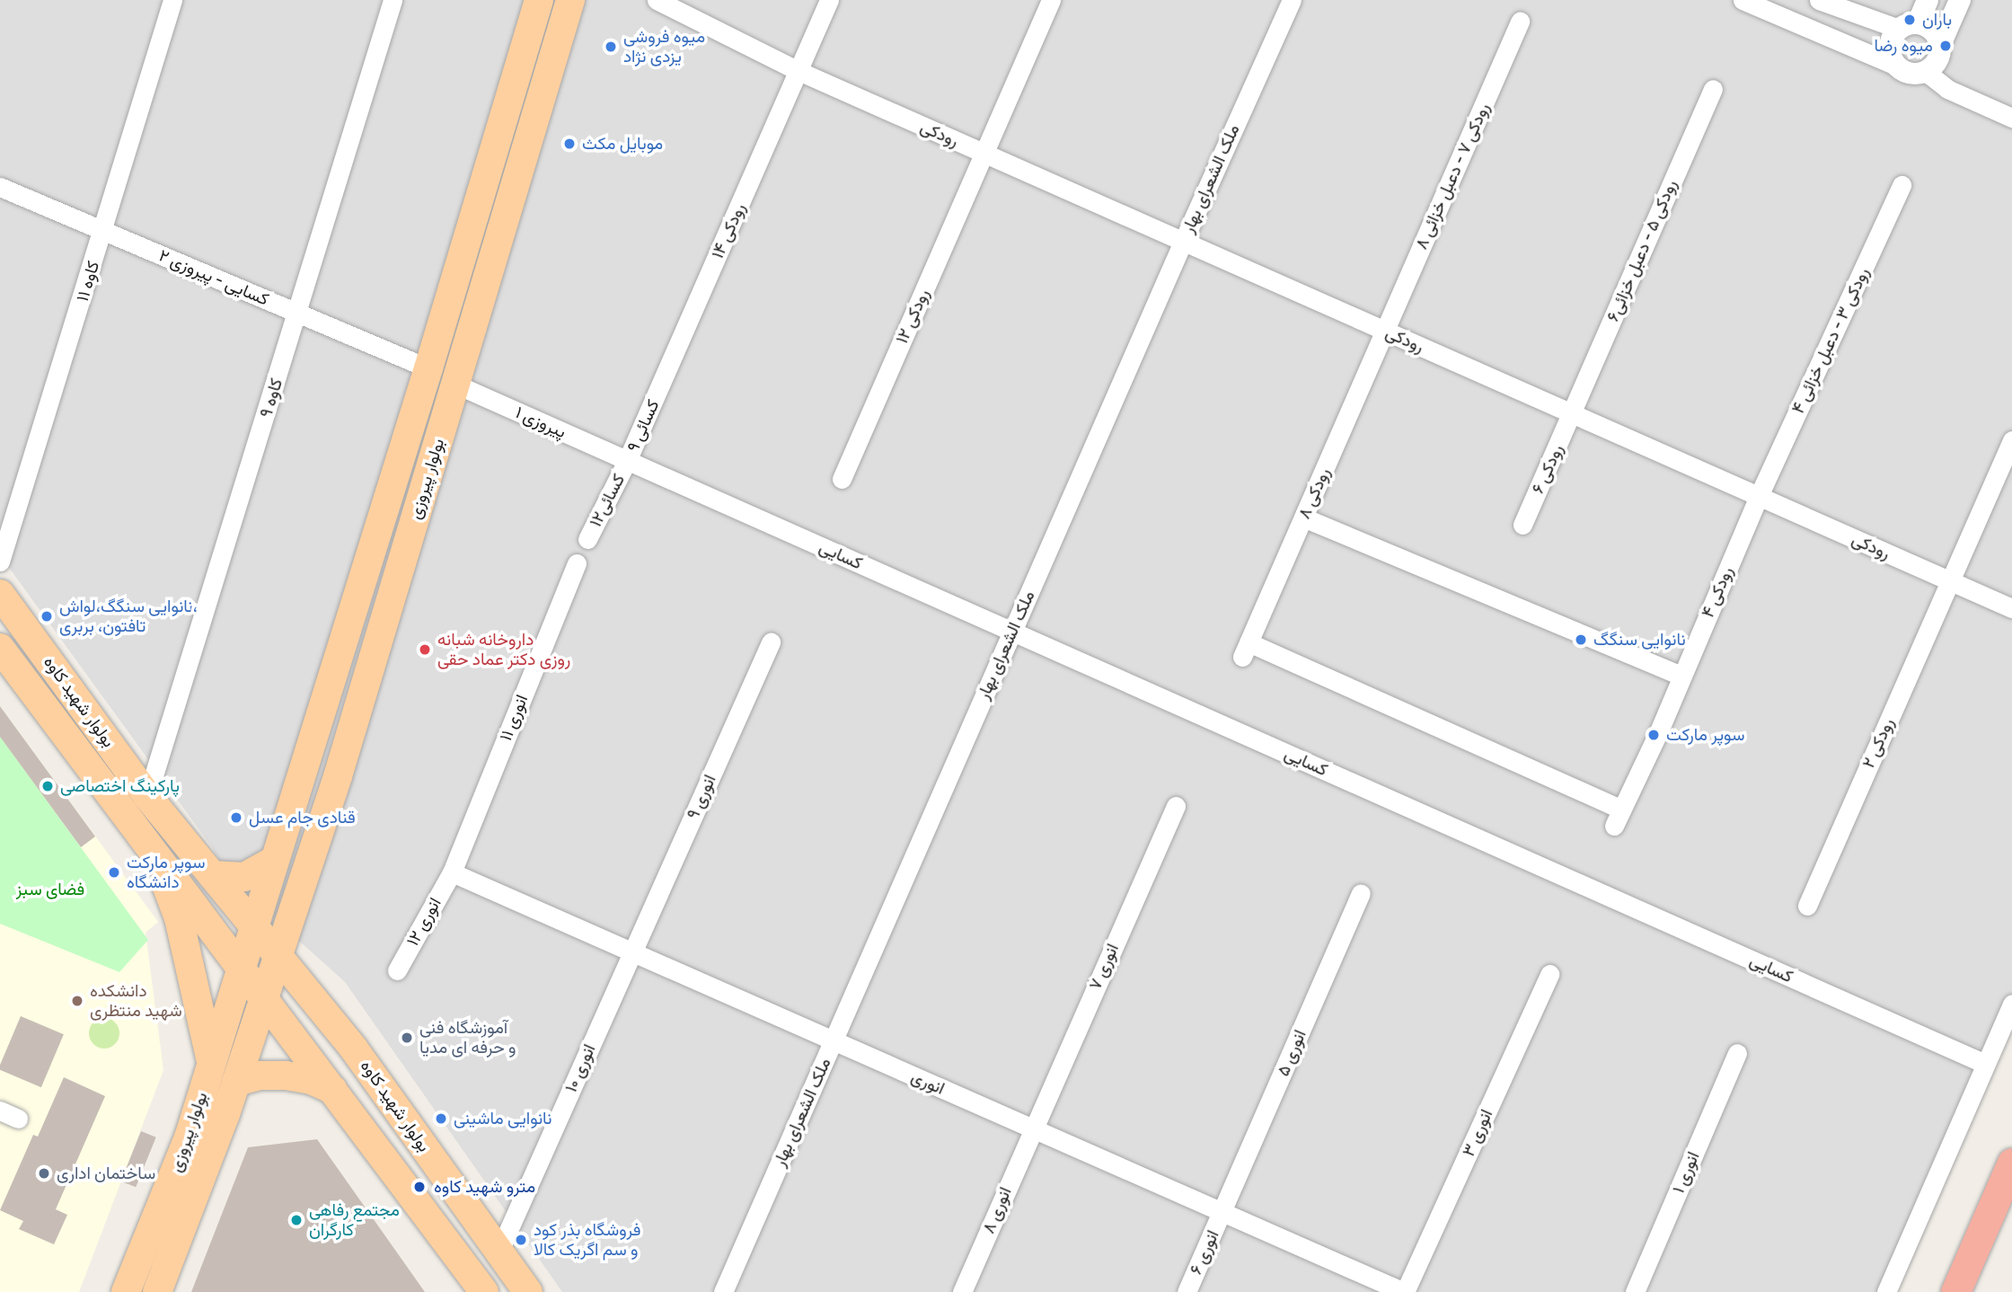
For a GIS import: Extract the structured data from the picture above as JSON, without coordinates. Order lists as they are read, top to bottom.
{
  "streets": {
    "main road": ["بولوار پیروزی", "بولوار شهید کاوه"],
    "street": [
      "رودکی",
      "رودکی ۷ - دعبل خزائی ۸",
      "ملک الشعرای بهار",
      "رودکی ۱۴",
      "رودکی ۵ - دعبل خزائی۶",
      "کسایی - پیروزی ۲",
      "کاوه ۱۱",
      "رودکی ۱۲",
      "رودکی ۳ - دعبل خزائی ۴",
      "کاوه ۹",
      "پیروزی ۱",
      "کسائی ۹",
      "رودکی ۶",
      "رودکی ۸",
      "کسائی۱۲",
      "کسایی",
      "رودکی ۴",
      "انوری ۱۱",
      "رودکی ۲",
      "انوری ۹",
      "انوری ۱۲",
      "انوری ۷",
      "انوری ۵",
      "انوری ۱۰",
      "انوری",
      "انوری ۳",
      "انوری ۱",
      "انوری ۸",
      "انوری ۶"
    ]
  },
  "crossings": [
    ["رودکی", "رودکی ۷ - دعبل خزائی ۸"],
    ["رودکی", "ملک الشعرای بهار"],
    ["رودکی", "رودکی ۱۴"],
    ["رودکی", "رودکی ۵ - دعبل خزائی۶"],
    ["رودکی", "رودکی ۱۲"],
    ["رودکی", "رودکی ۳ - دعبل خزائی ۴"],
    ["رودکی", "رودکی ۶"],
    ["رودکی", "رودکی ۸"],
    ["رودکی", "رودکی ۴"],
    ["رودکی", "رودکی ۲"],
    ["رودکی ۷ - دعبل خزائی ۸", "رودکی ۸"],
    ["ملک الشعرای بهار", "کسایی"],
    ["ملک الشعرای بهار", "انوری"],
    ["رودکی ۱۴", "کسائی ۹"],
    ["رودکی ۵ - دعبل خزائی۶", "رودکی ۶"],
    ["کسایی - پیروزی ۲", "کاوه ۱۱"],
    ["کسایی - پیروزی ۲", "کاوه ۹"],
    ["کسایی - پیروزی ۲", "بولوار پیروزی"],
    ["رودکی ۳ - دعبل خزائی ۴", "رودکی ۴"],
    ["کاوه ۹", "بولوار شهید کاوه"],
    ["پیروزی ۱", "کسائی ۹"],
    ["پیروزی ۱", "بولوار پیروزی"],
    ["پیروزی ۱", "کسائی۱۲"],
    ["پیروزی ۱", "کسایی"],
    ["کسائی ۹", "کسائی۱۲"],
    ["کسائی ۹", "کسایی"],
    ["بولوار پیروزی", "بولوار شهید کاوه"],
    ["رودکی ۸", "رودکی ۴"],
    ["کسائی۱۲", "کسایی"],
    ["بولوار شهید کاوه", "انوری ۱۰"],
    ["انوری ۱۱", "انوری ۱۲"],
    ["انوری ۱۱", "انوری"],
    ["انوری ۹", "انوری ۱۰"],
    ["انوری ۹", "انوری"],
    ["انوری ۱۲", "انوری"],
    ["انوری ۷", "انوری"],
    ["انوری ۷", "انوری ۸"],
    ["انوری ۵", "انوری"],
    ["انوری ۵", "انوری ۶"],
    ["انوری ۱۰", "انوری"],
    ["انوری", "انوری ۳"],
    ["انوری", "انوری ۸"],
    ["انوری", "انوری ۶"]
  ],
  "parks": ["فضای سبز"],
  "places": [
    "باران",
    "میوه رضا",
    "میوه فروشی یزدی نژاد",
    "موبایل مکث",
    "نانوایی سنگگ،لواش، تافتون، بربری",
    "نانوایی سنگگ",
    "داروخانه شبانه روزی دکتر عماد حقی",
    "سوپر مارکت",
    "پارکینگ اختصاصی",
    "قنادی جام عسل",
    "سوپر مارکت دانشگاه",
    "دانشکده شهید منتظری",
    "آموزشگاه فنی و حرفه ای مدیا",
    "نانوایی ماشینی",
    "ساختمان اداری",
    "مترو شهید کاوه",
    "مجتمع رفاهی کارگران",
    "فروشگاه بذر کود و سم اگریک کالا"
  ]
}
